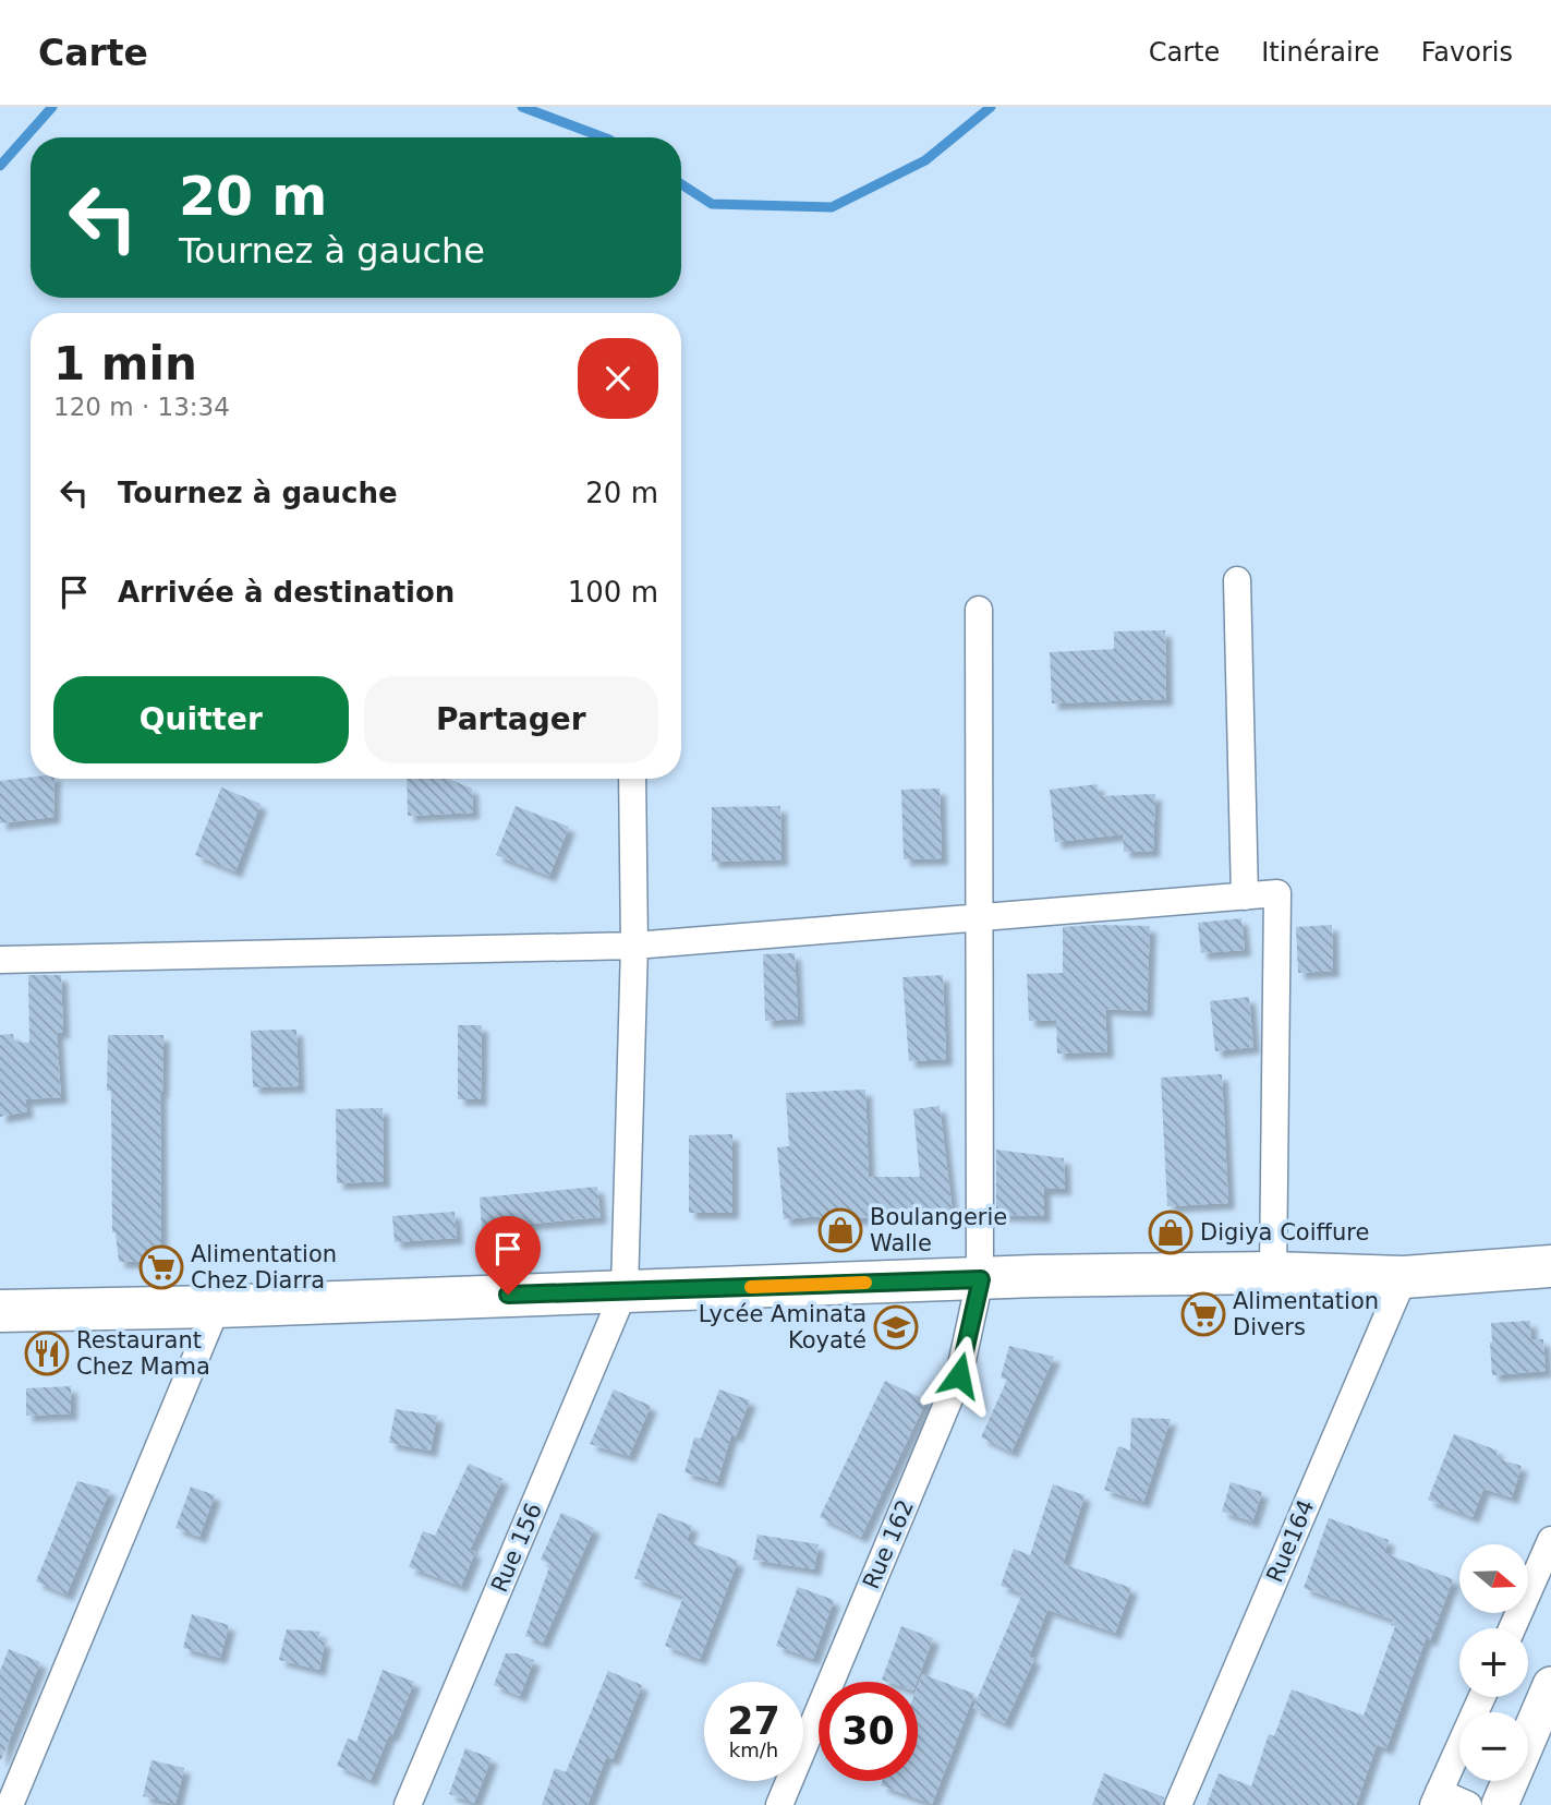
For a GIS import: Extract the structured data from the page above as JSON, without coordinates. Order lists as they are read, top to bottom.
{
  "streets": {
    "street": ["Rue164", "Rue 162", "Rue 156"]
  },
  "places": {
    "shop": ["Boulangerie Walle", "Digiya Coiffure"],
    "supermarket": ["Alimentation Chez Diarra", "Alimentation Divers"],
    "school or university": ["Lycée Aminata Koyaté"],
    "restaurant": ["Restaurant Chez Mama"]
  },
  "north": "right",
  "page": {
    "header": "Carte",
    "nav": ["Carte", "Itinéraire", "Favoris"],
    "turn": ["20 m", "Tournez à gauche"],
    "heading": ["1 min", "120 m · 13:34"],
    "list": [
      {
        "name": "Tournez à gauche",
        "value": "20 m"
      },
      {
        "name": "Arrivée à destination",
        "value": "100 m"
      }
    ],
    "buttons": ["Quitter", "Partager"],
    "map_buttons": ["+", "−"],
    "speed": "27 km/h",
    "limit": "30"
  }
}
